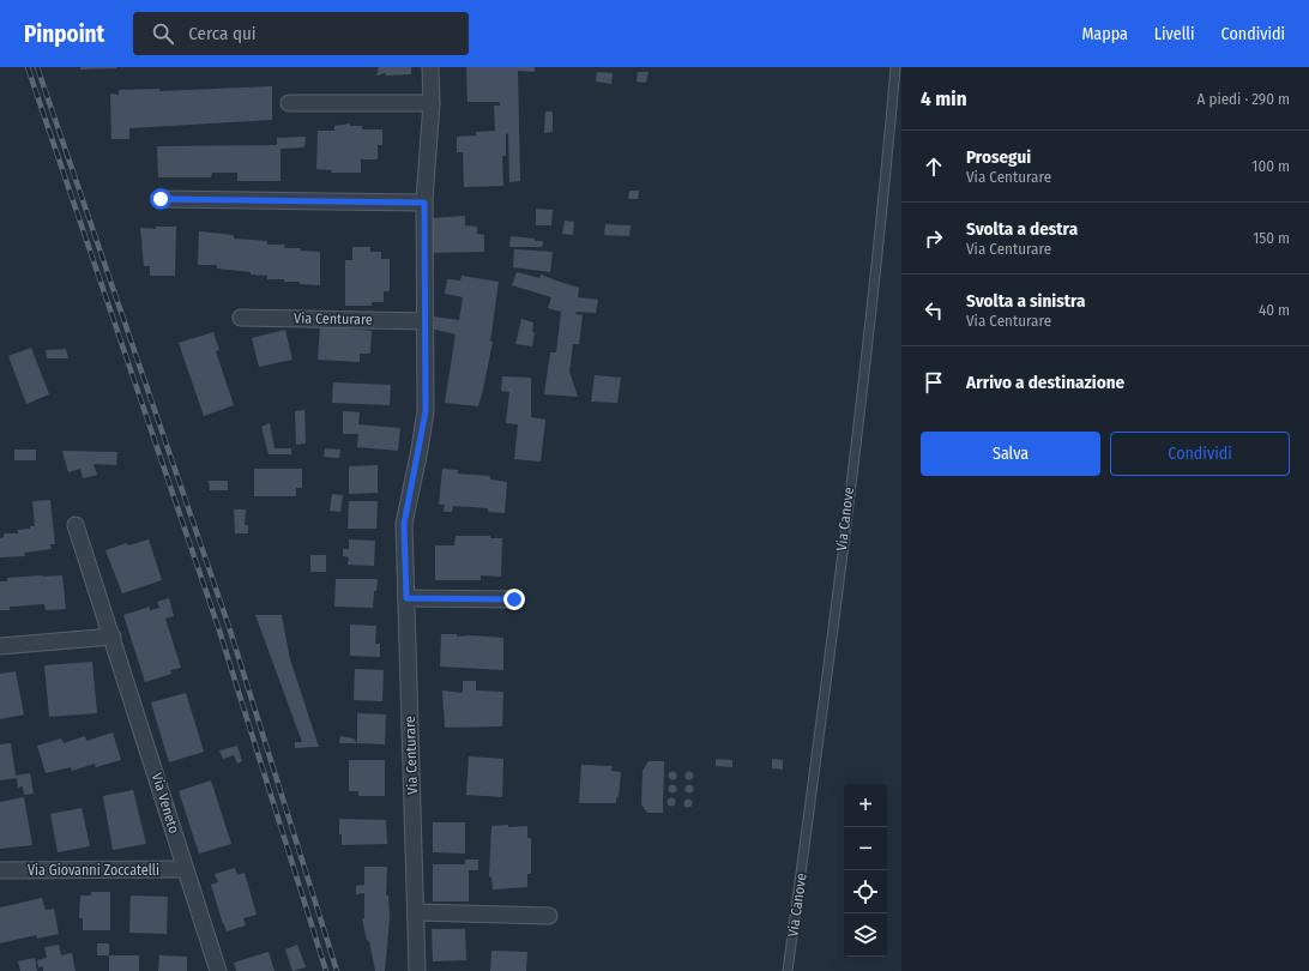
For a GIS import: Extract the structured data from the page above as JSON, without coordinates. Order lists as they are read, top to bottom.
{
  "streets": {
    "street": ["Via Centurare", "Via Veneto", "Via Giovanni Zoccatelli"],
    "lane": ["Via Canove"]
  },
  "crossings": [
    ["Via Veneto", "Via Giovanni Zoccatelli"]
  ],
  "page": {
    "header": "Pinpoint",
    "search": "Cerca qui",
    "nav": ["Mappa", "Livelli", "Condividi"],
    "heading": ["4 min", "A piedi · 290 m"],
    "list": [
      ["Prosegui", "Via Centurare", "100 m"],
      ["Svolta a destra", "Via Centurare", "150 m"],
      ["Svolta a sinistra", "Via Centurare", "40 m"],
      "Arrivo a destinazione"
    ],
    "buttons": ["Salva", "Condividi"],
    "map_buttons": ["+", "−"]
  }
}
